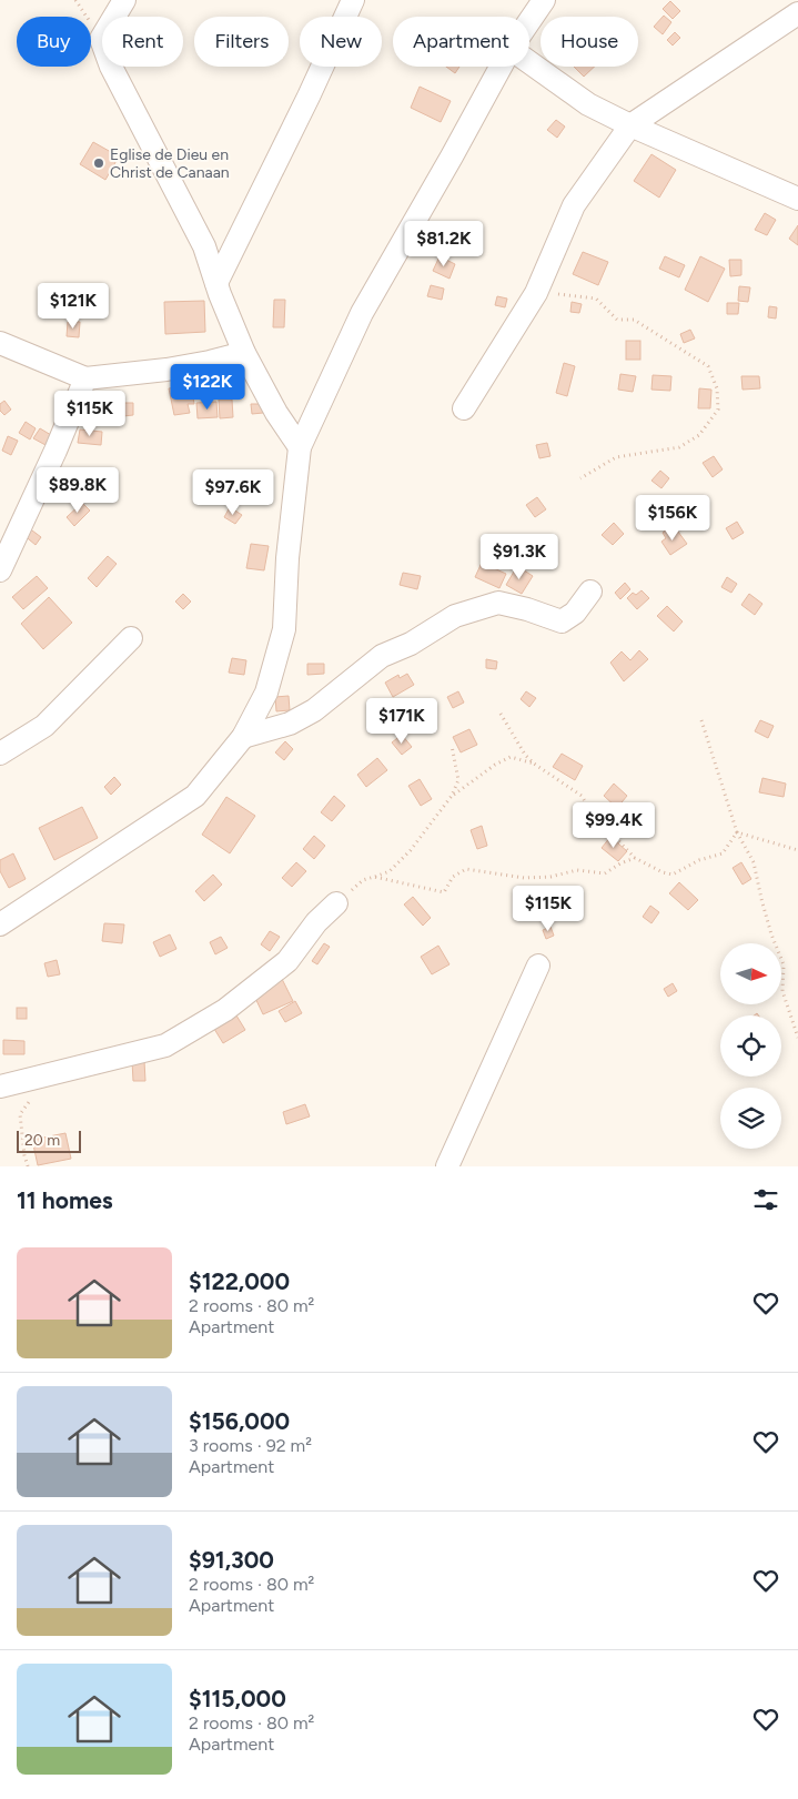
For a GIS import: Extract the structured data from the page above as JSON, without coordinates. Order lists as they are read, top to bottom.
{
  "places": ["Eglise de Dieu en Christ de Canaan"],
  "scale_bar": "20 m",
  "north": "right",
  "page": {
    "chip": [
      "Buy",
      "Rent",
      "Filters",
      "New",
      "Apartment",
      "House"
    ],
    "price": [
      "$81.2K",
      "$121K",
      "$122K",
      "$115K",
      "$89.8K",
      "$97.6K",
      "$156K",
      "$91.3K",
      "$171K",
      "$99.4K",
      "$115K"
    ],
    "scale": "20 m",
    "heading": "11 homes",
    "list": [
      {
        "name": "$122,000",
        "note": "2 rooms · 80 m² · Apartment"
      },
      {
        "name": "$156,000",
        "note": "3 rooms · 92 m² · Apartment"
      },
      {
        "name": "$91,300",
        "note": "2 rooms · 80 m² · Apartment"
      },
      {
        "name": "$115,000",
        "note": "2 rooms · 80 m² · Apartment"
      }
    ]
  }
}
